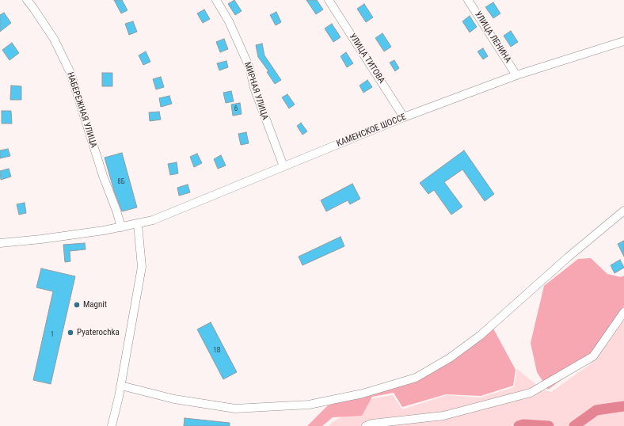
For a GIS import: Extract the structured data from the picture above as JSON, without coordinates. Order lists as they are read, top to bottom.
{
  "streets": {
    "street": [
      "УЛИЦА ЛЕНИНА",
      "УЛИЦА ТИТОВА",
      "МИРНАЯ УЛИЦА",
      "НАБЕРЕЖНАЯ УЛИЦА",
      "КАМЕНСКОЕ ШОССЕ"
    ]
  },
  "crossings": [
    ["УЛИЦА ЛЕНИНА", "КАМЕНСКОЕ ШОССЕ"],
    ["УЛИЦА ТИТОВА", "КАМЕНСКОЕ ШОССЕ"],
    ["МИРНАЯ УЛИЦА", "КАМЕНСКОЕ ШОССЕ"],
    ["НАБЕРЕЖНАЯ УЛИЦА", "КАМЕНСКОЕ ШОССЕ"]
  ],
  "places": ["Magnit", "Pyaterochka"],
  "house_numbers": [
    "6",
    "8Б",
    "1",
    "1В"
  ]
}
